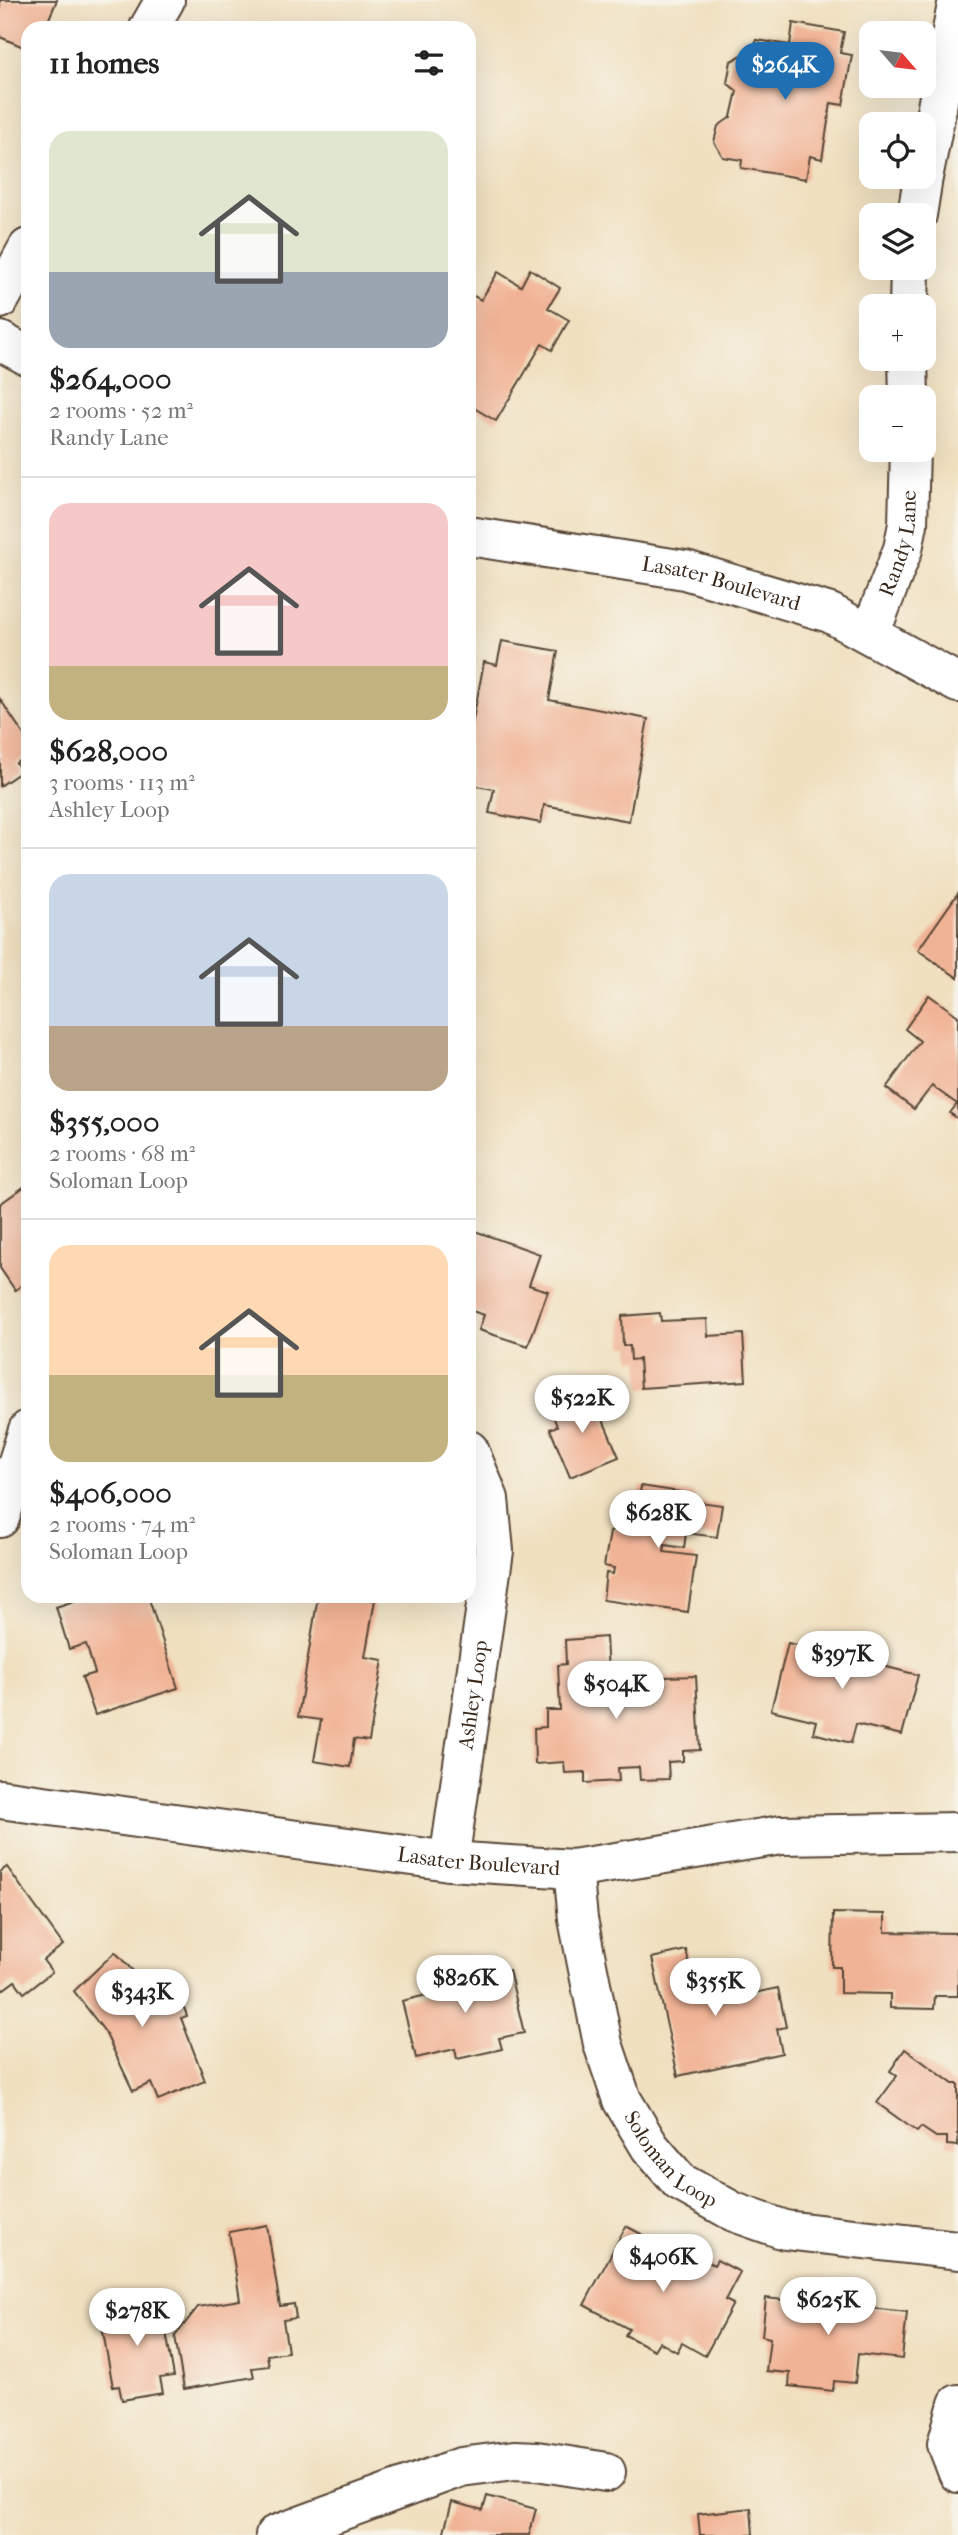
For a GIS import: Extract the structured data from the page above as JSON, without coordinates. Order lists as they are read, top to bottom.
{
  "streets": {
    "street": [
      "Randy Lane",
      "Lasater Boulevard",
      "Ashley Loop",
      "Soloman Loop"
    ]
  },
  "crossings": [
    ["Randy Lane", "Lasater Boulevard"],
    ["Lasater Boulevard", "Ashley Loop"],
    ["Lasater Boulevard", "Soloman Loop"]
  ],
  "north": "bottom right",
  "page": {
    "map_buttons": ["+", "−"],
    "heading": "11 homes",
    "price": [
      "$264K",
      "$522K",
      "$628K",
      "$397K",
      "$504K",
      "$826K",
      "$355K",
      "$343K",
      "$406K",
      "$625K",
      "$278K"
    ],
    "list": [
      {
        "name": "$264,000",
        "note": "2 rooms · 52 m² · Randy Lane"
      },
      {
        "name": "$628,000",
        "note": "3 rooms · 113 m² · Ashley Loop"
      },
      {
        "name": "$355,000",
        "note": "2 rooms · 68 m² · Soloman Loop"
      },
      {
        "name": "$406,000",
        "note": "2 rooms · 74 m² · Soloman Loop"
      }
    ]
  }
}
